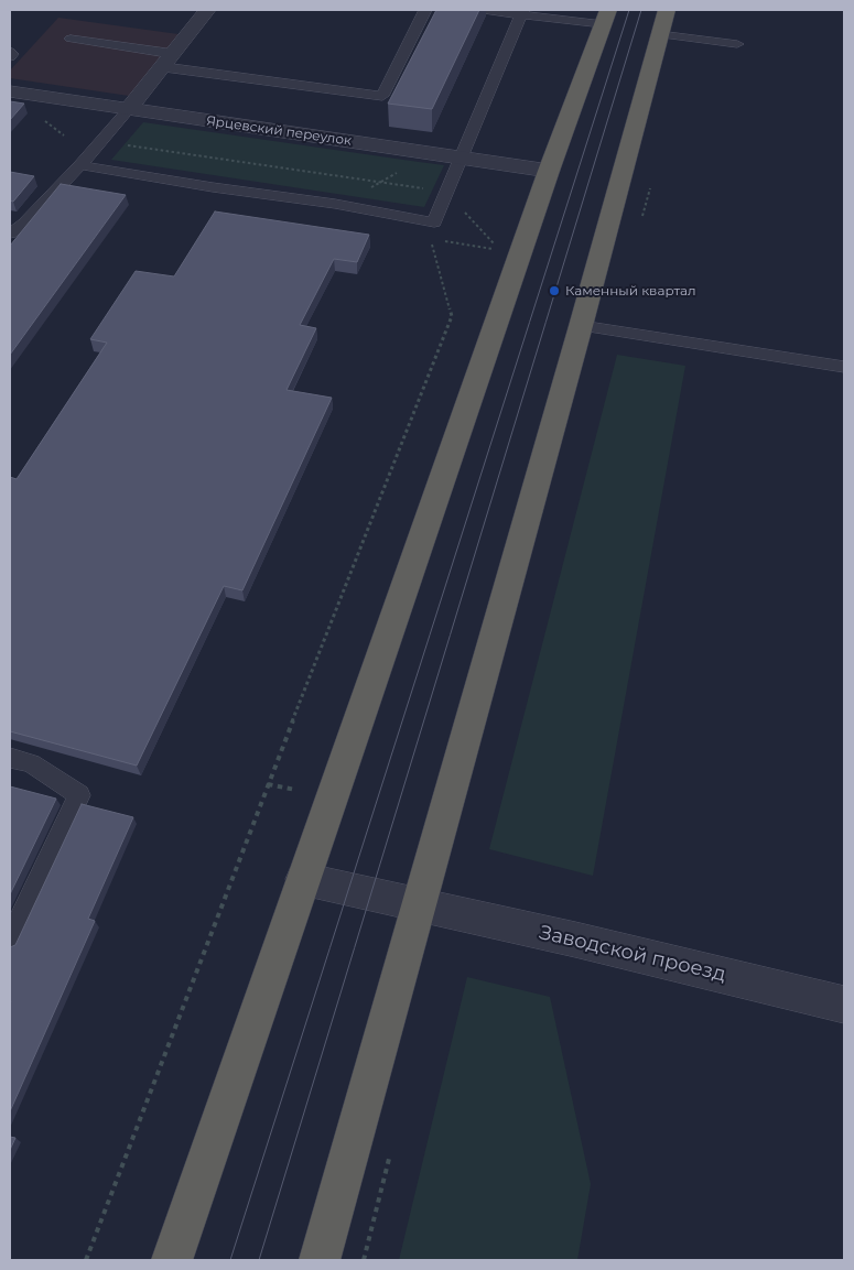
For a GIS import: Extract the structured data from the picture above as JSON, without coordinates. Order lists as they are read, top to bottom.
{
  "streets": {
    "street": ["Ярцевский переулок", "Заводской проезд"]
  },
  "places": ["Каменный квартал"]
}
